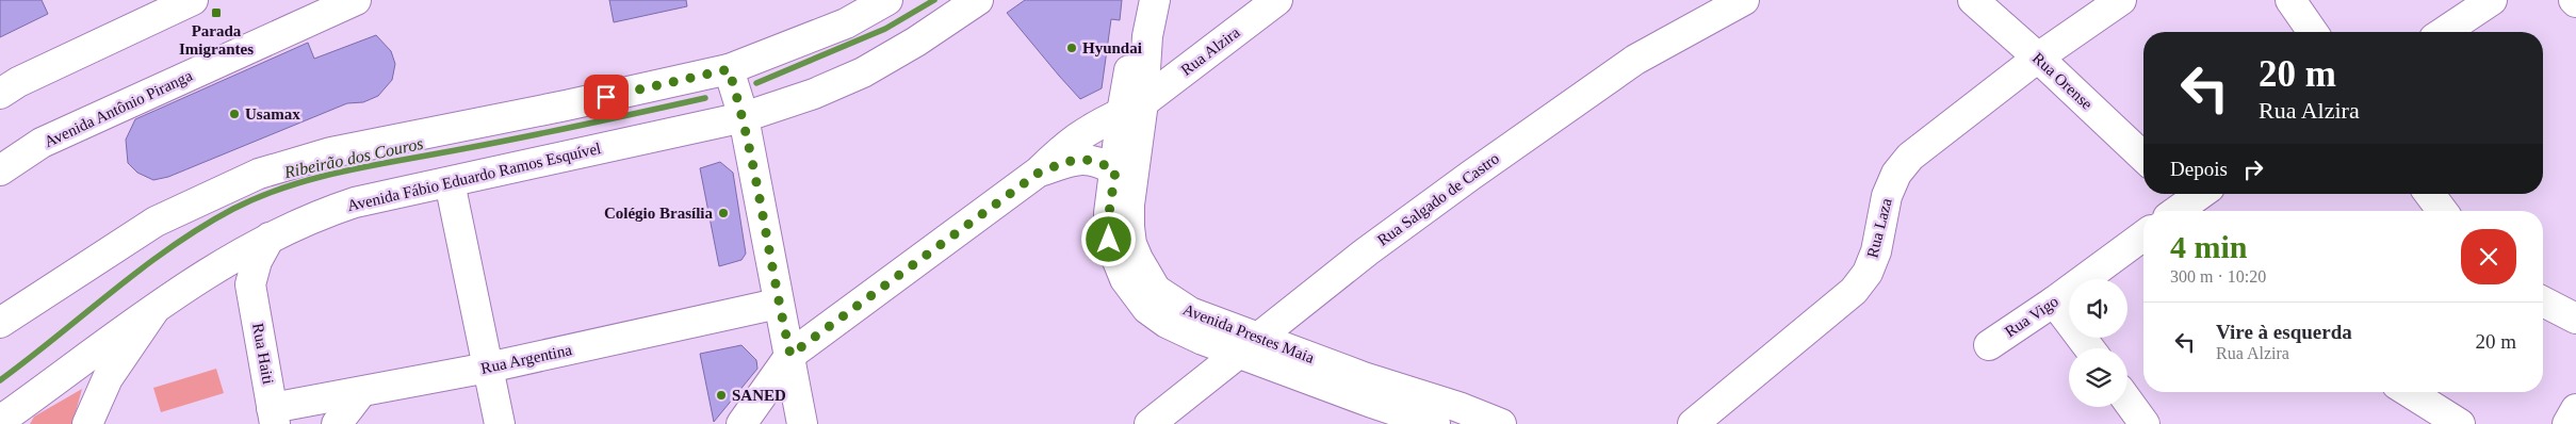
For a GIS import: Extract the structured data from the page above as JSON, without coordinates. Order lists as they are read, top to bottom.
{
  "streets": {
    "main road": [
      "Rua Alzira",
      "Rua Orense",
      "Avenida Antônio Piranga",
      "Avenida Fábio Eduardo Ramos Esquível",
      "Rua Salgado de Castro",
      "Rua Laza",
      "Rua Vigo",
      "Avenida Prestes Maia",
      "Rua Haiti",
      "Rua Argentina"
    ]
  },
  "crossings": [
    ["Rua Alzira", "Avenida Prestes Maia"],
    ["Rua Orense", "Rua Laza"],
    ["Avenida Fábio Eduardo Ramos Esquível", "Rua Haiti"],
    ["Rua Salgado de Castro", "Avenida Prestes Maia"],
    ["Rua Haiti", "Rua Argentina"]
  ],
  "water": ["Ribeirão dos Couros"],
  "places": {
    "transit": ["Parada Imigrantes"],
    "other": [
      "Hyundai",
      "Usamax",
      "Colégio Brasília",
      "SANED"
    ]
  },
  "page": {
    "turn": ["20 m", "Rua Alzira"],
    "then": "Depois",
    "heading": ["4 min", "300 m · 10:20"],
    "list": [
      {
        "name": "Vire à esquerda",
        "note": "Rua Alzira",
        "value": "20 m"
      }
    ]
  }
}
